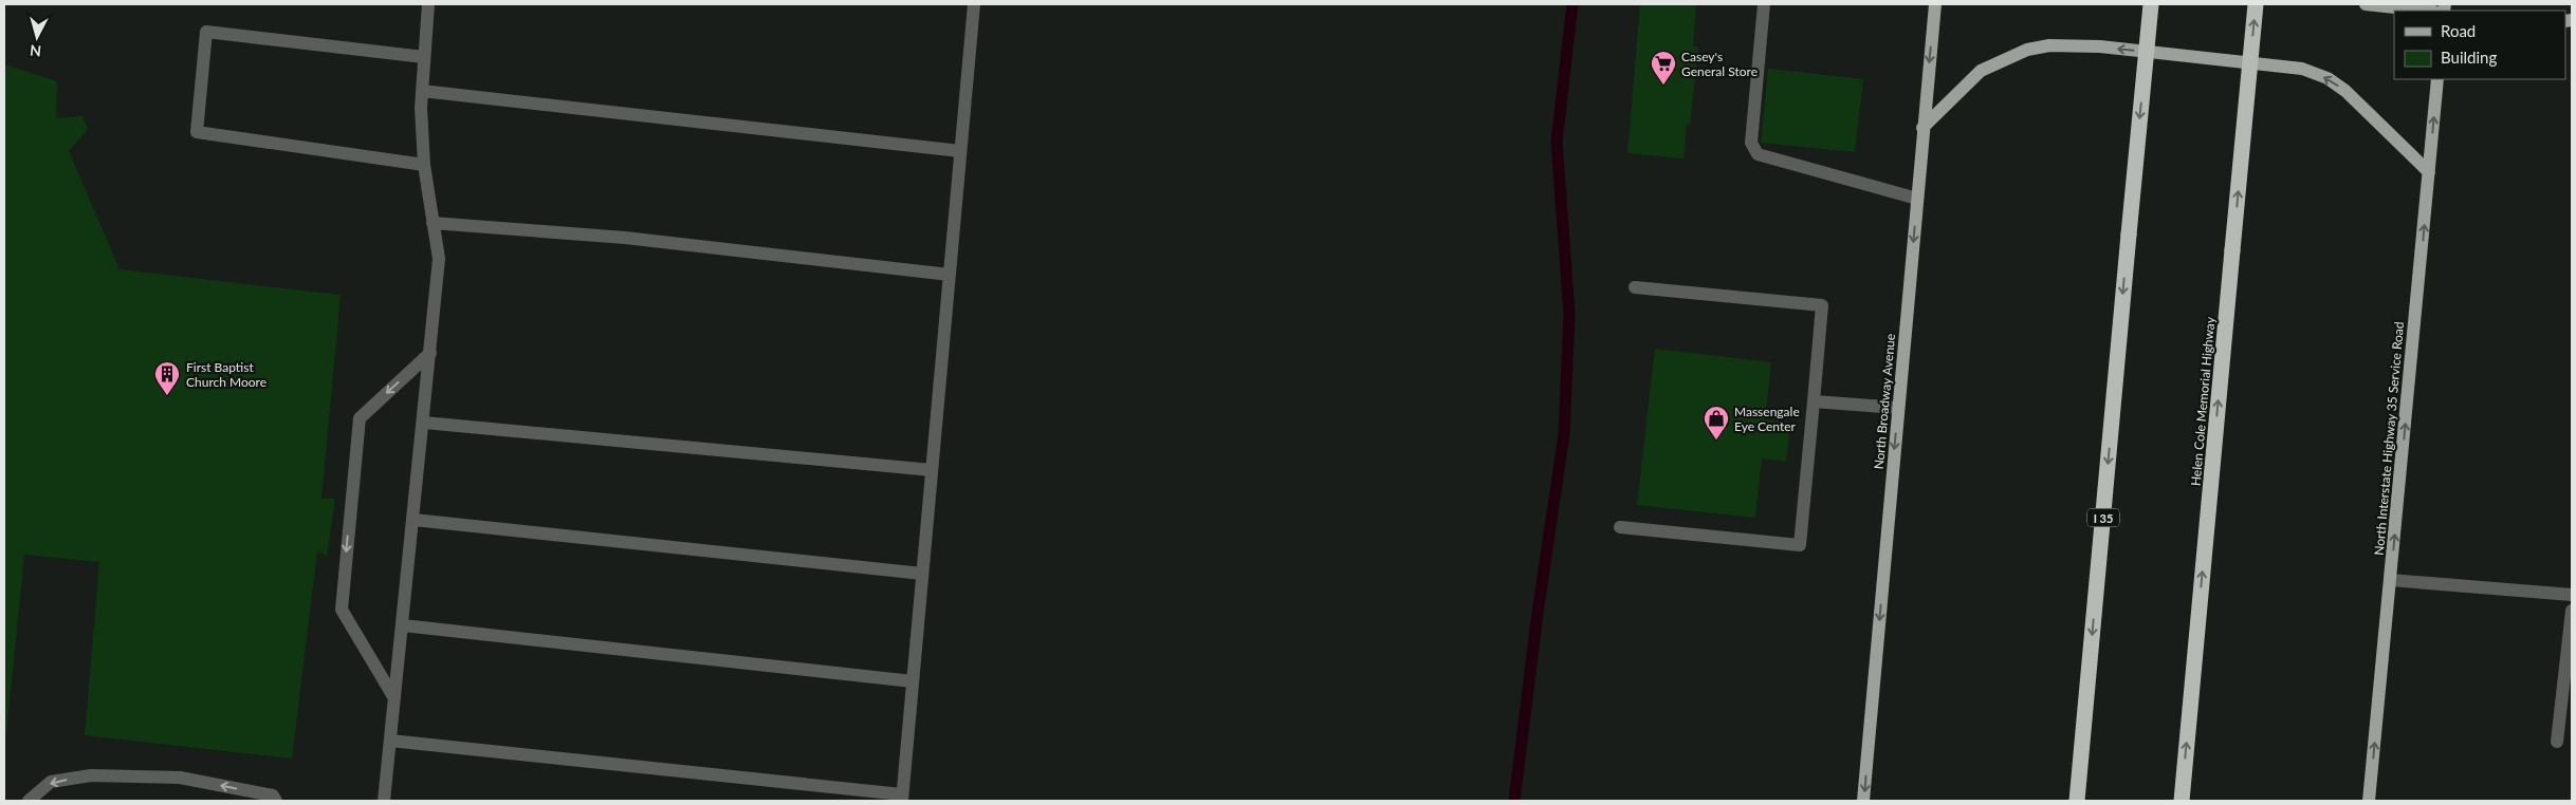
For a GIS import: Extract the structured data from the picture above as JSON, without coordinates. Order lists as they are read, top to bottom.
{
  "streets": {
    "highway": ["Helen Cole Memorial Highway", "I 35"],
    "main road": ["North Broadway Avenue", "North Interstate Highway 35 Service Road"]
  },
  "one_way": ["North Broadway Avenue", "North Interstate Highway 35 Service Road"],
  "places": {
    "supermarket": ["Casey's General Store"],
    "building": ["First Baptist Church Moore"],
    "shop": ["Massengale Eye Center"]
  },
  "legend": ["Road", "Building"],
  "north": "bottom"
}
